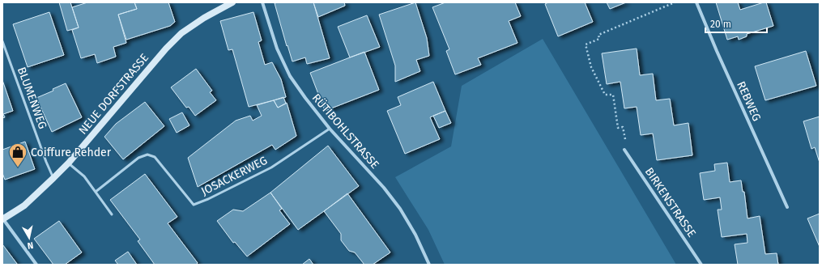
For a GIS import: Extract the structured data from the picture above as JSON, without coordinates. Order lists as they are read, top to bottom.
{
  "streets": {
    "main road": ["NEUE DORFSTRASSE"],
    "street": ["REBWEG", "RÜTIBOHLSTRASSE", "BIRKENSTRASSE"],
    "lane": ["BLUMENWEG", "JOSACKERWEG"]
  },
  "crossings": [
    ["NEUE DORFSTRASSE", "BLUMENWEG"],
    ["RÜTIBOHLSTRASSE", "JOSACKERWEG"]
  ],
  "places": {
    "shop": ["Coiffure Rehder"]
  },
  "scale_bar": "20 m",
  "north": "bottom"
}
